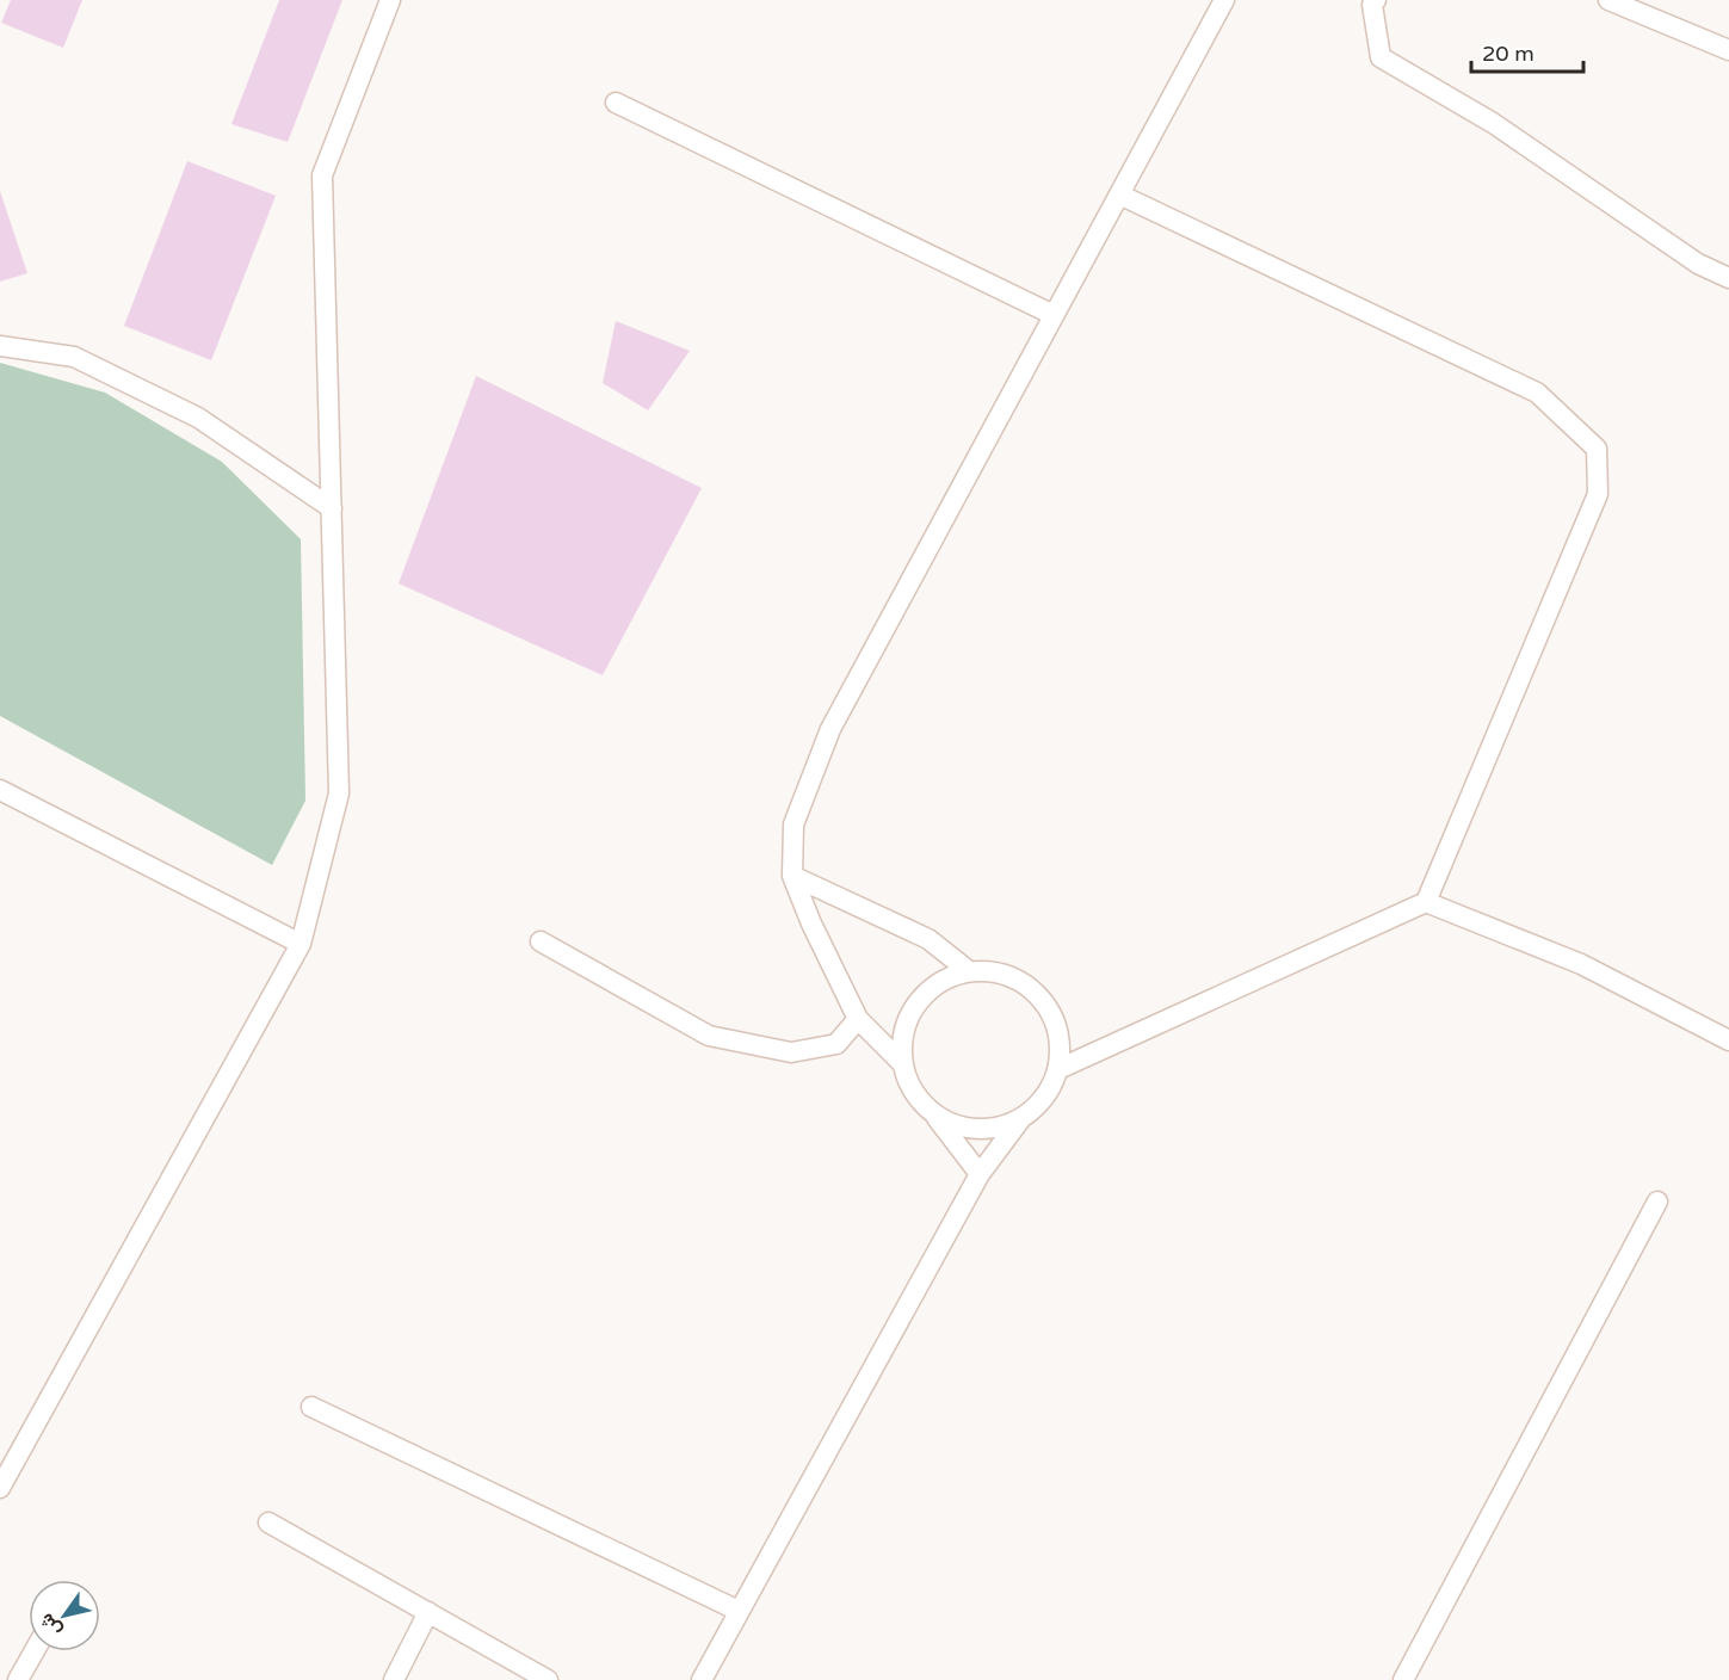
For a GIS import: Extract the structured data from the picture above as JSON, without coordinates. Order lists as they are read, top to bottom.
{
  "scale_bar": "20 m",
  "north": "bottom left"
}
